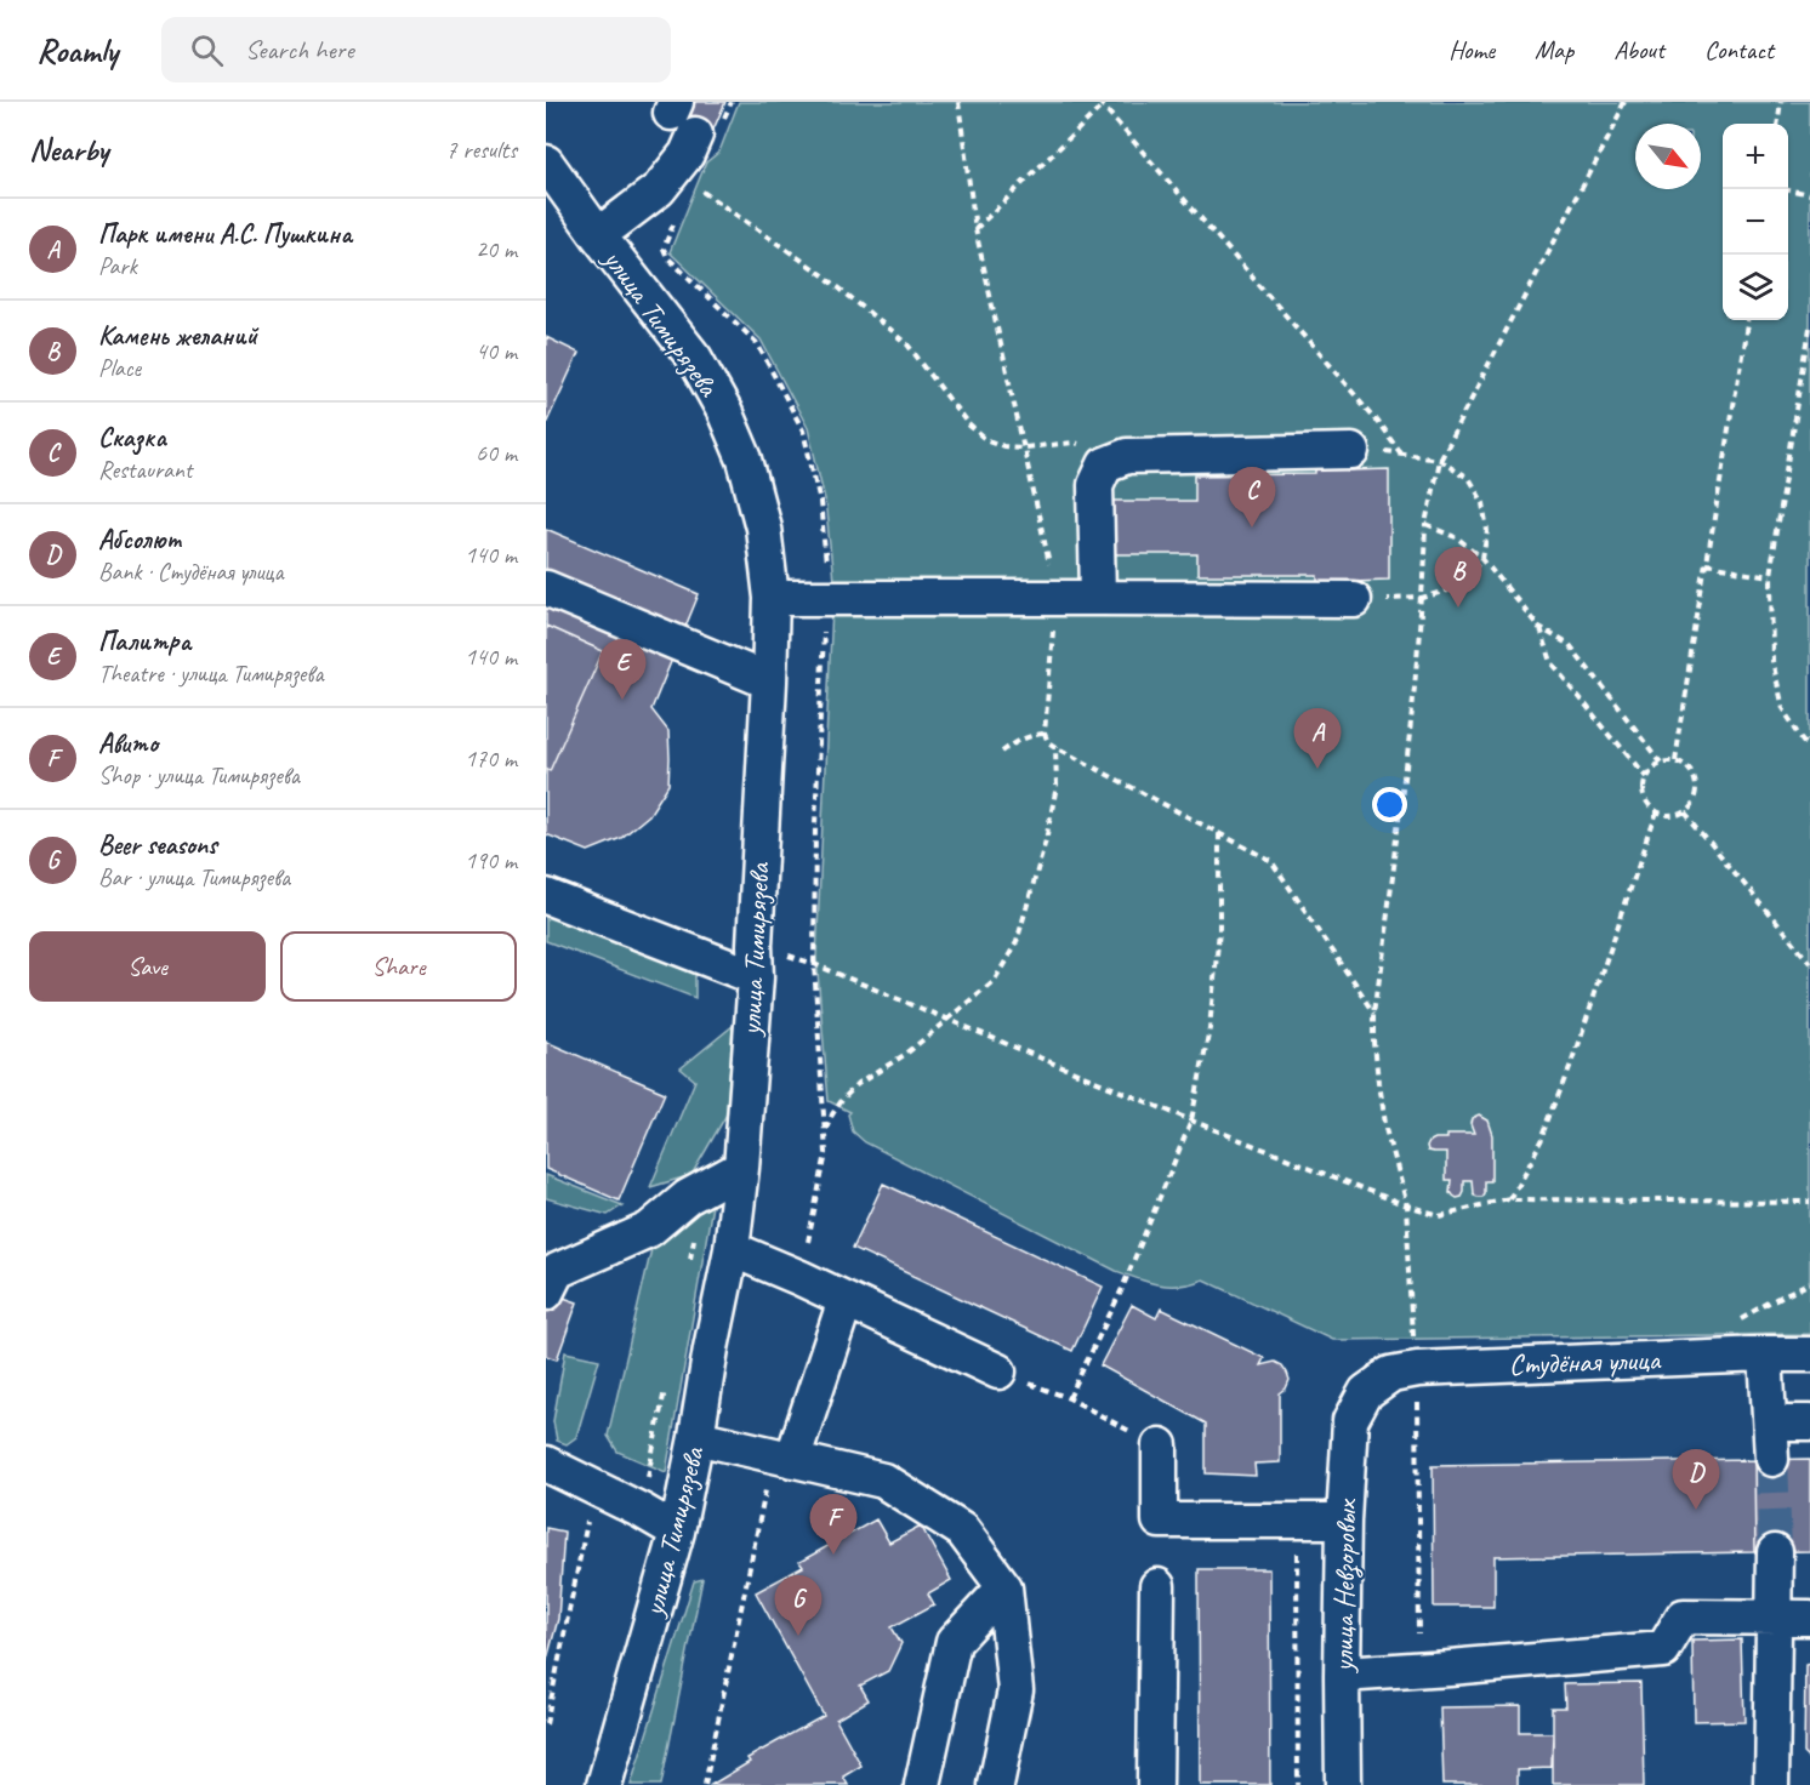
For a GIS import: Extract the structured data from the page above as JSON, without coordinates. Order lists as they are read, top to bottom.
{
  "streets": {
    "street": ["улица Тимирязева", "Студёная улица", "улица Невзоровых"]
  },
  "crossings": [
    ["Студёная улица", "улица Невзоровых"]
  ],
  "north": "bottom right",
  "page": {
    "header": "Roamly",
    "search": "Search here",
    "nav": [
      "Home",
      "Map",
      "About",
      "Contact"
    ],
    "heading": ["Nearby", "7 results"],
    "map_buttons": ["+", "−"],
    "list": [
      {
        "mark": "A",
        "name": "Парк имени А.С. Пушкина",
        "note": "Park",
        "value": "20 m"
      },
      {
        "mark": "B",
        "name": "Камень желаний",
        "note": "Place",
        "value": "40 m"
      },
      {
        "mark": "C",
        "name": "Сказка",
        "note": "Restaurant",
        "value": "60 m"
      },
      {
        "mark": "D",
        "name": "Абсолют",
        "note": "Bank · Студёная улица",
        "value": "140 m"
      },
      {
        "mark": "E",
        "name": "Палитра",
        "note": "Theatre · улица Тимирязева",
        "value": "140 m"
      },
      {
        "mark": "F",
        "name": "Авито",
        "note": "Shop · улица Тимирязева",
        "value": "170 m"
      },
      {
        "mark": "G",
        "name": "Beer seasons",
        "note": "Bar · улица Тимирязева",
        "value": "190 m"
      }
    ],
    "pins": [
      "C",
      "B",
      "E",
      "A",
      "D",
      "F",
      "G"
    ],
    "buttons": ["Save", "Share"]
  }
}
